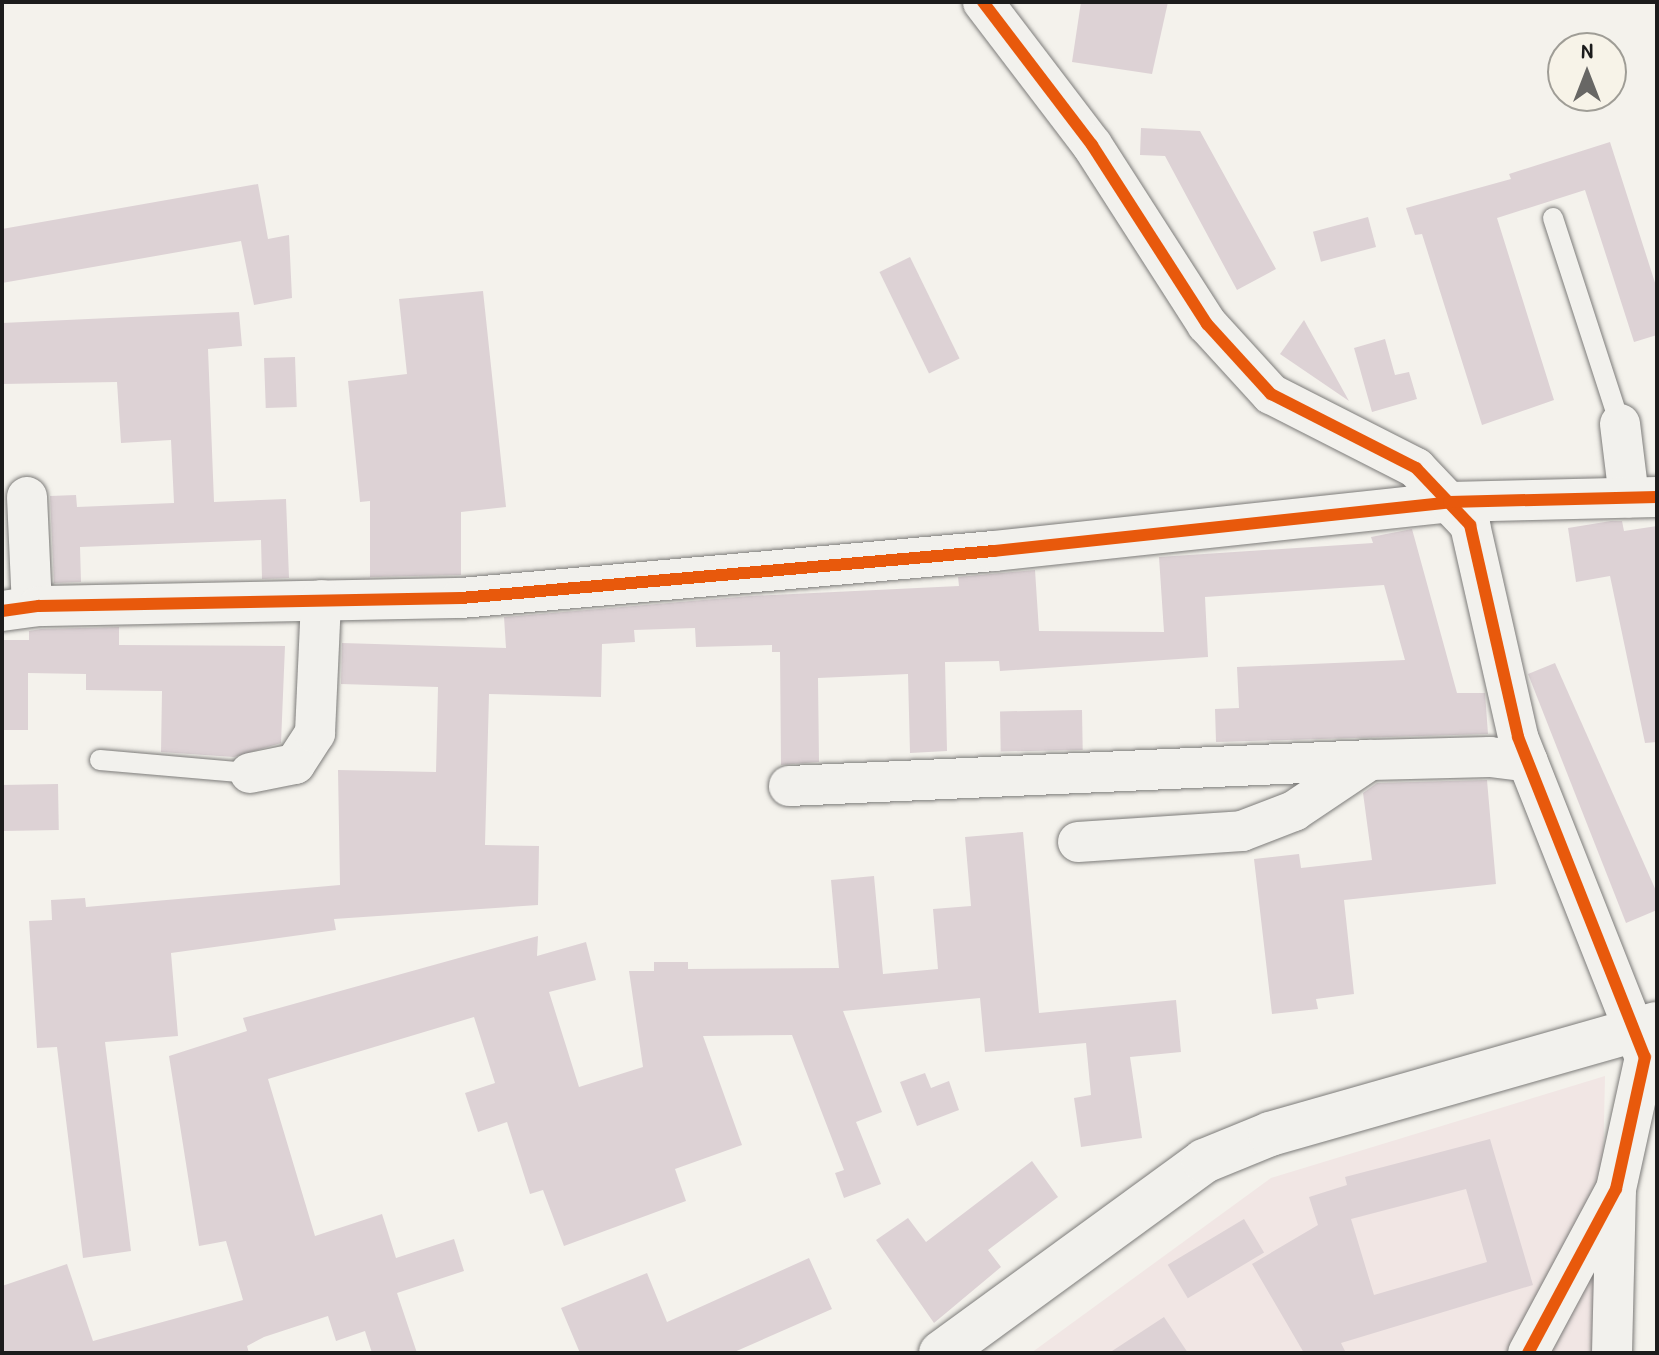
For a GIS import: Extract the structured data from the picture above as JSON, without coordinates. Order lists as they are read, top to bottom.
{
  "north": "top"
}
